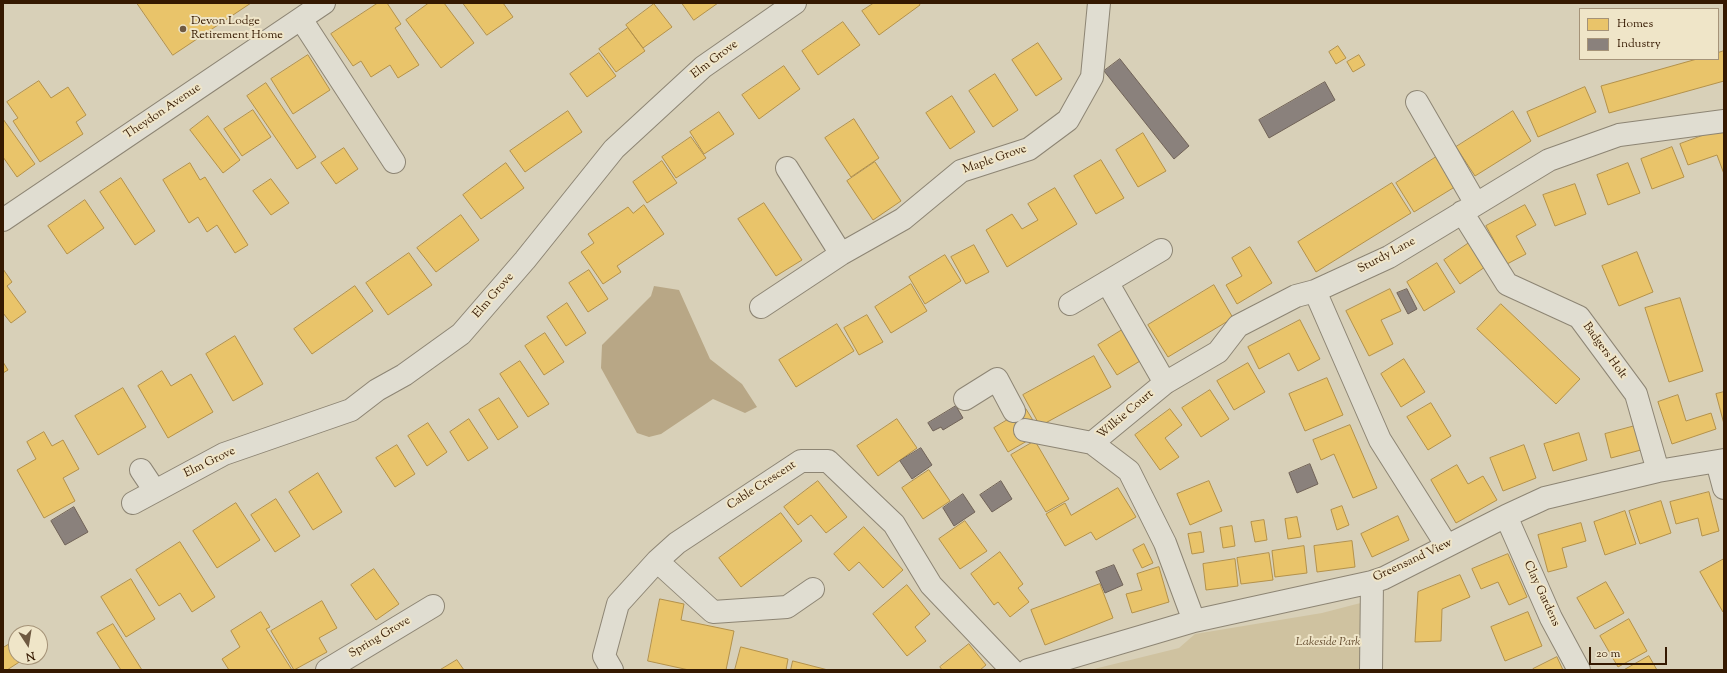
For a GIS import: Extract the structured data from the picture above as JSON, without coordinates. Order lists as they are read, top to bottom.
{
  "streets": {
    "street": [
      "Elm Grove",
      "Theydon Avenue",
      "Maple Grove",
      "Sturdy Lane",
      "Badgers Holt",
      "Wilkie Court",
      "Cable Crescent",
      "Greensand View",
      "Clay Gardens",
      "Spring Grove"
    ]
  },
  "crossings": [
    ["Sturdy Lane", "Badgers Holt"],
    ["Sturdy Lane", "Wilkie Court"],
    ["Badgers Holt", "Greensand View"],
    ["Wilkie Court", "Greensand View"],
    ["Greensand View", "Clay Gardens"]
  ],
  "parks": ["Lakeside Park"],
  "places": ["Devon Lodge Retirement Home"],
  "legend": ["Homes", "Industry"],
  "scale_bar": "20 m",
  "north": "bottom"
}
